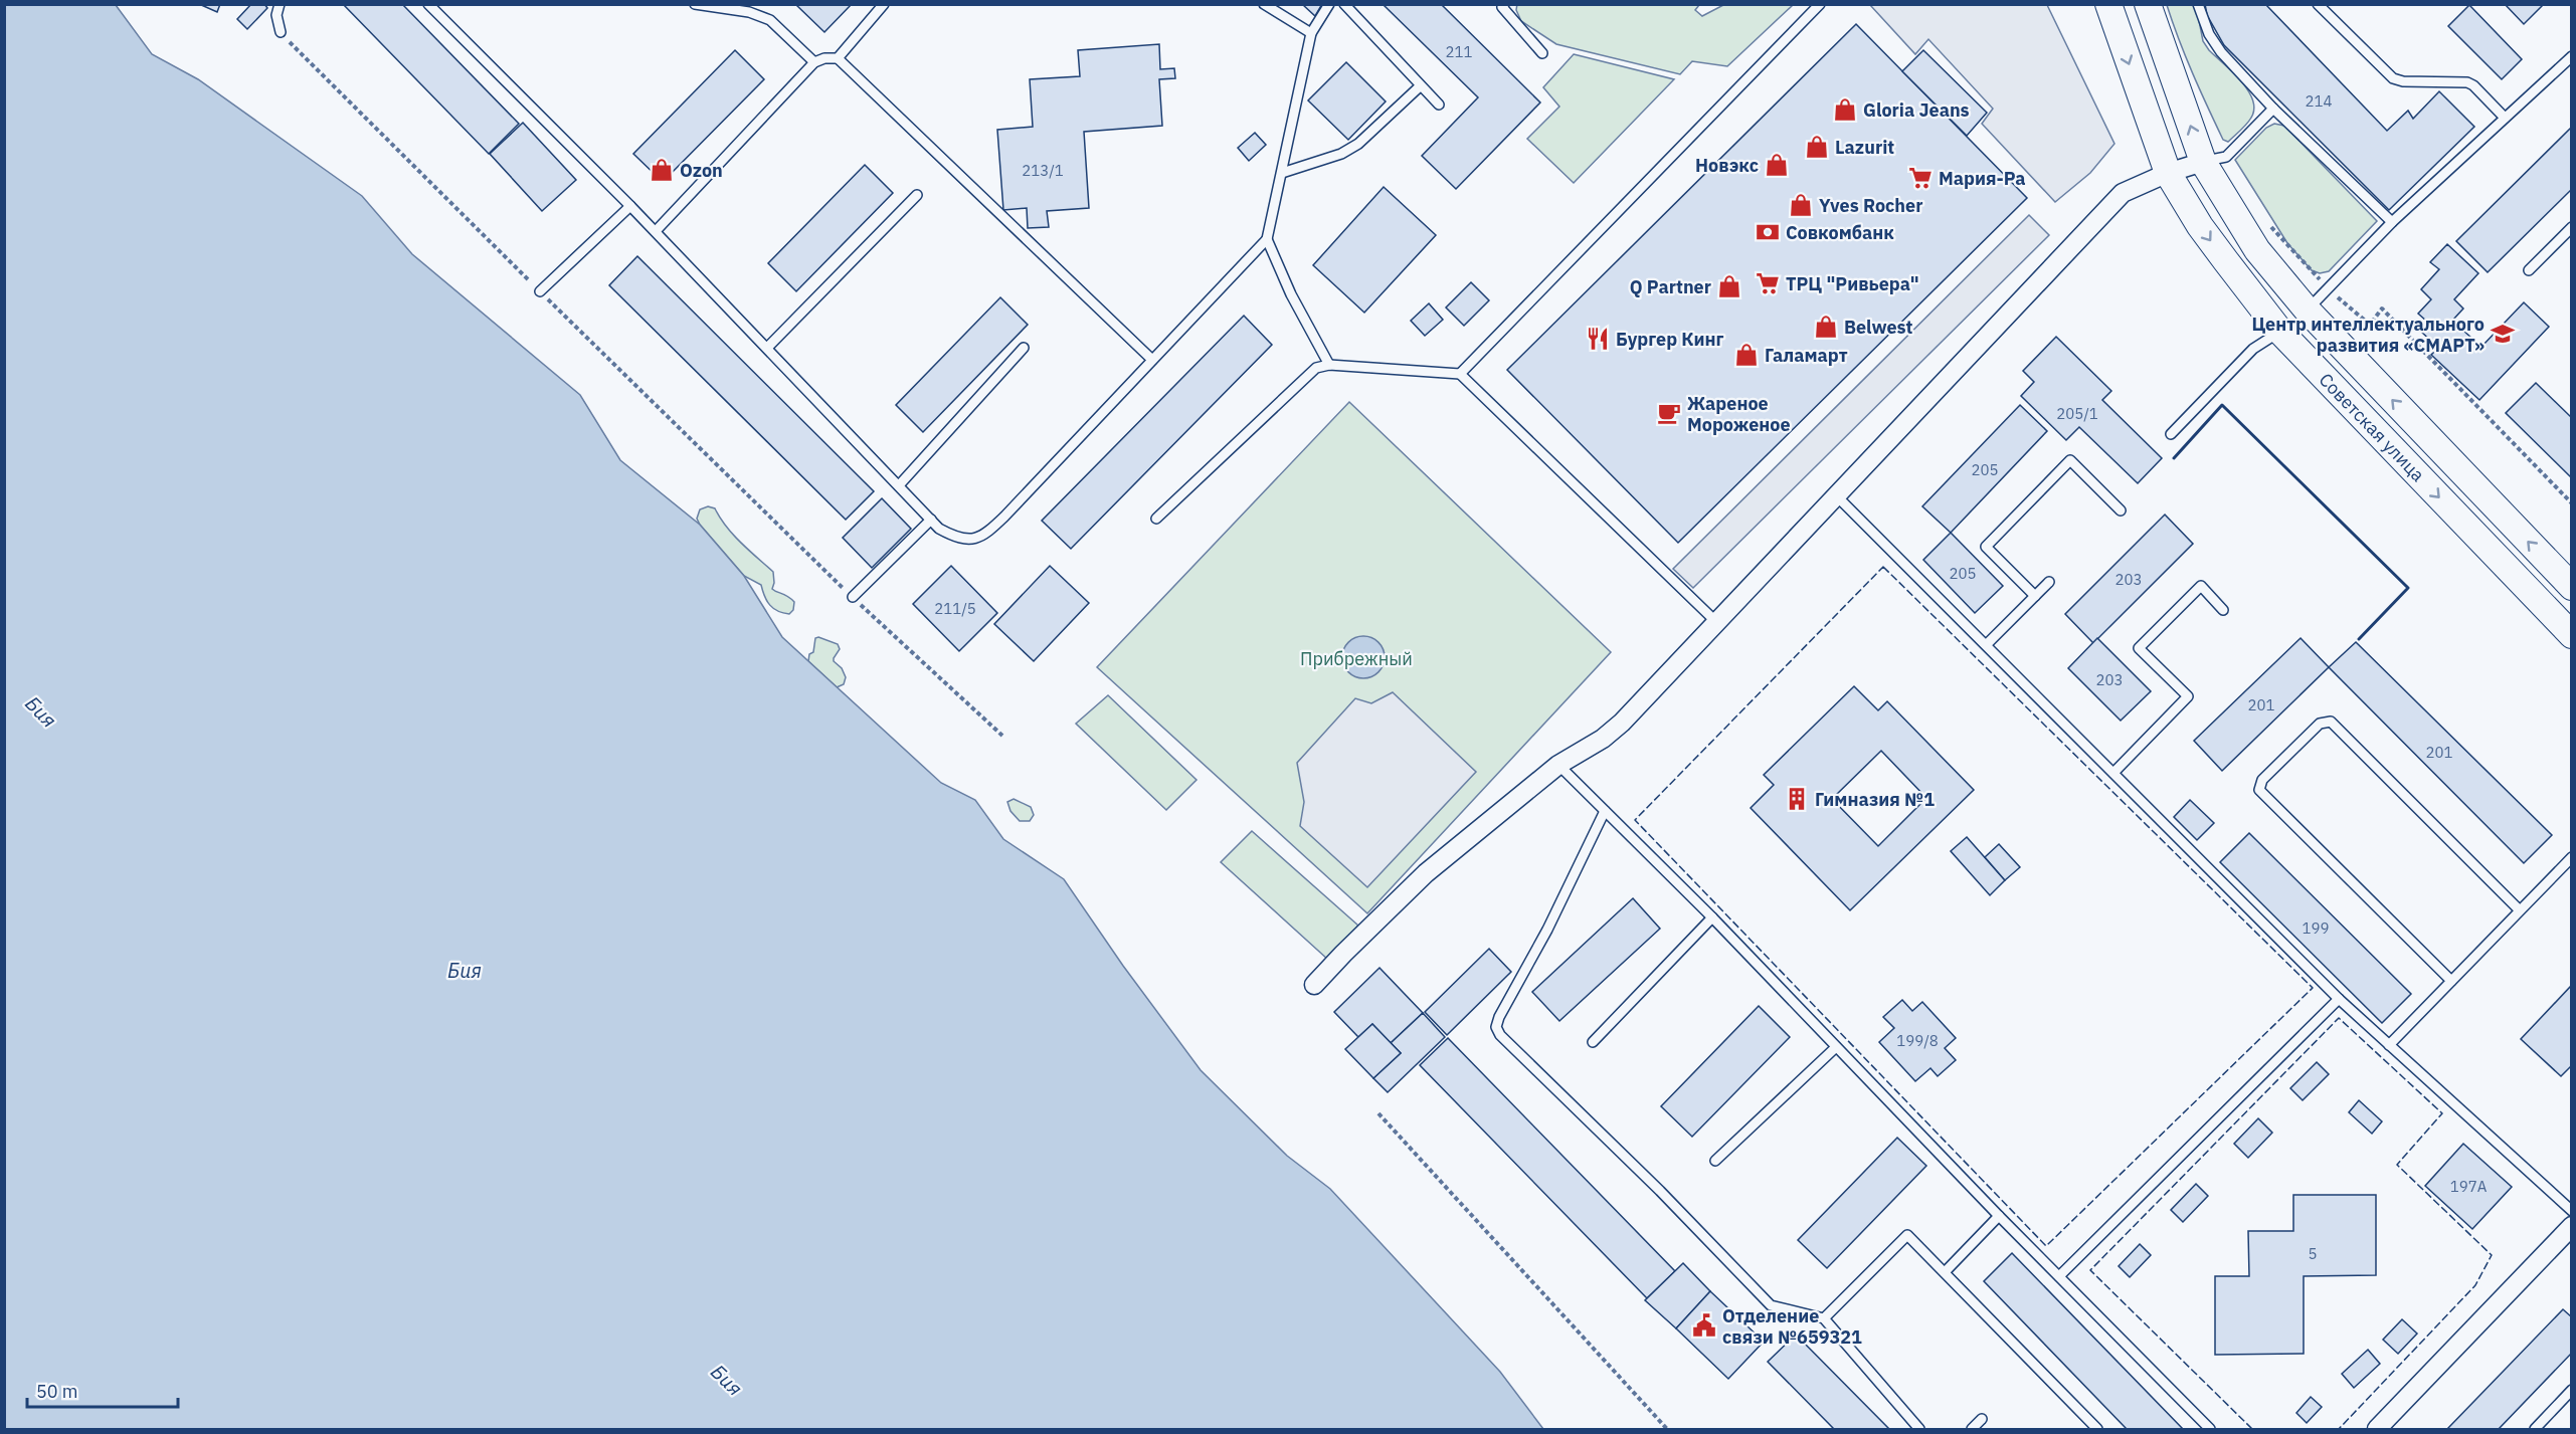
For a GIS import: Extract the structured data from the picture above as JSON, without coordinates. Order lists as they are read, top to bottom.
{
  "streets": {
    "main road": ["Советская улица"]
  },
  "water": ["Бия"],
  "parks": ["Прибрежный"],
  "places": {
    "shop": [
      "Gloria Jeans",
      "Lazurit",
      "Новэкс",
      "Ozon",
      "Yves Rocher",
      "Q Partner",
      "Belwest",
      "Галамарт"
    ],
    "supermarket": ["Мария-Ра", "ТРЦ \"Ривьера\""],
    "bank": ["Совкомбанк"],
    "school or university": ["Центр интеллектуального развития «СМАРТ»"],
    "restaurant": ["Бургер Кинг"],
    "cafe": ["Жареное Мороженое"],
    "building": ["Гимназия №1"],
    "public building": ["Отделение связи №659321"]
  },
  "house_numbers": [
    "211",
    "214",
    "213/1",
    "205/1",
    "205",
    "205",
    "203",
    "211/5",
    "203",
    "201",
    "201",
    "199",
    "199/8",
    "197А",
    "5"
  ],
  "scale_bar": "50 m"
}
